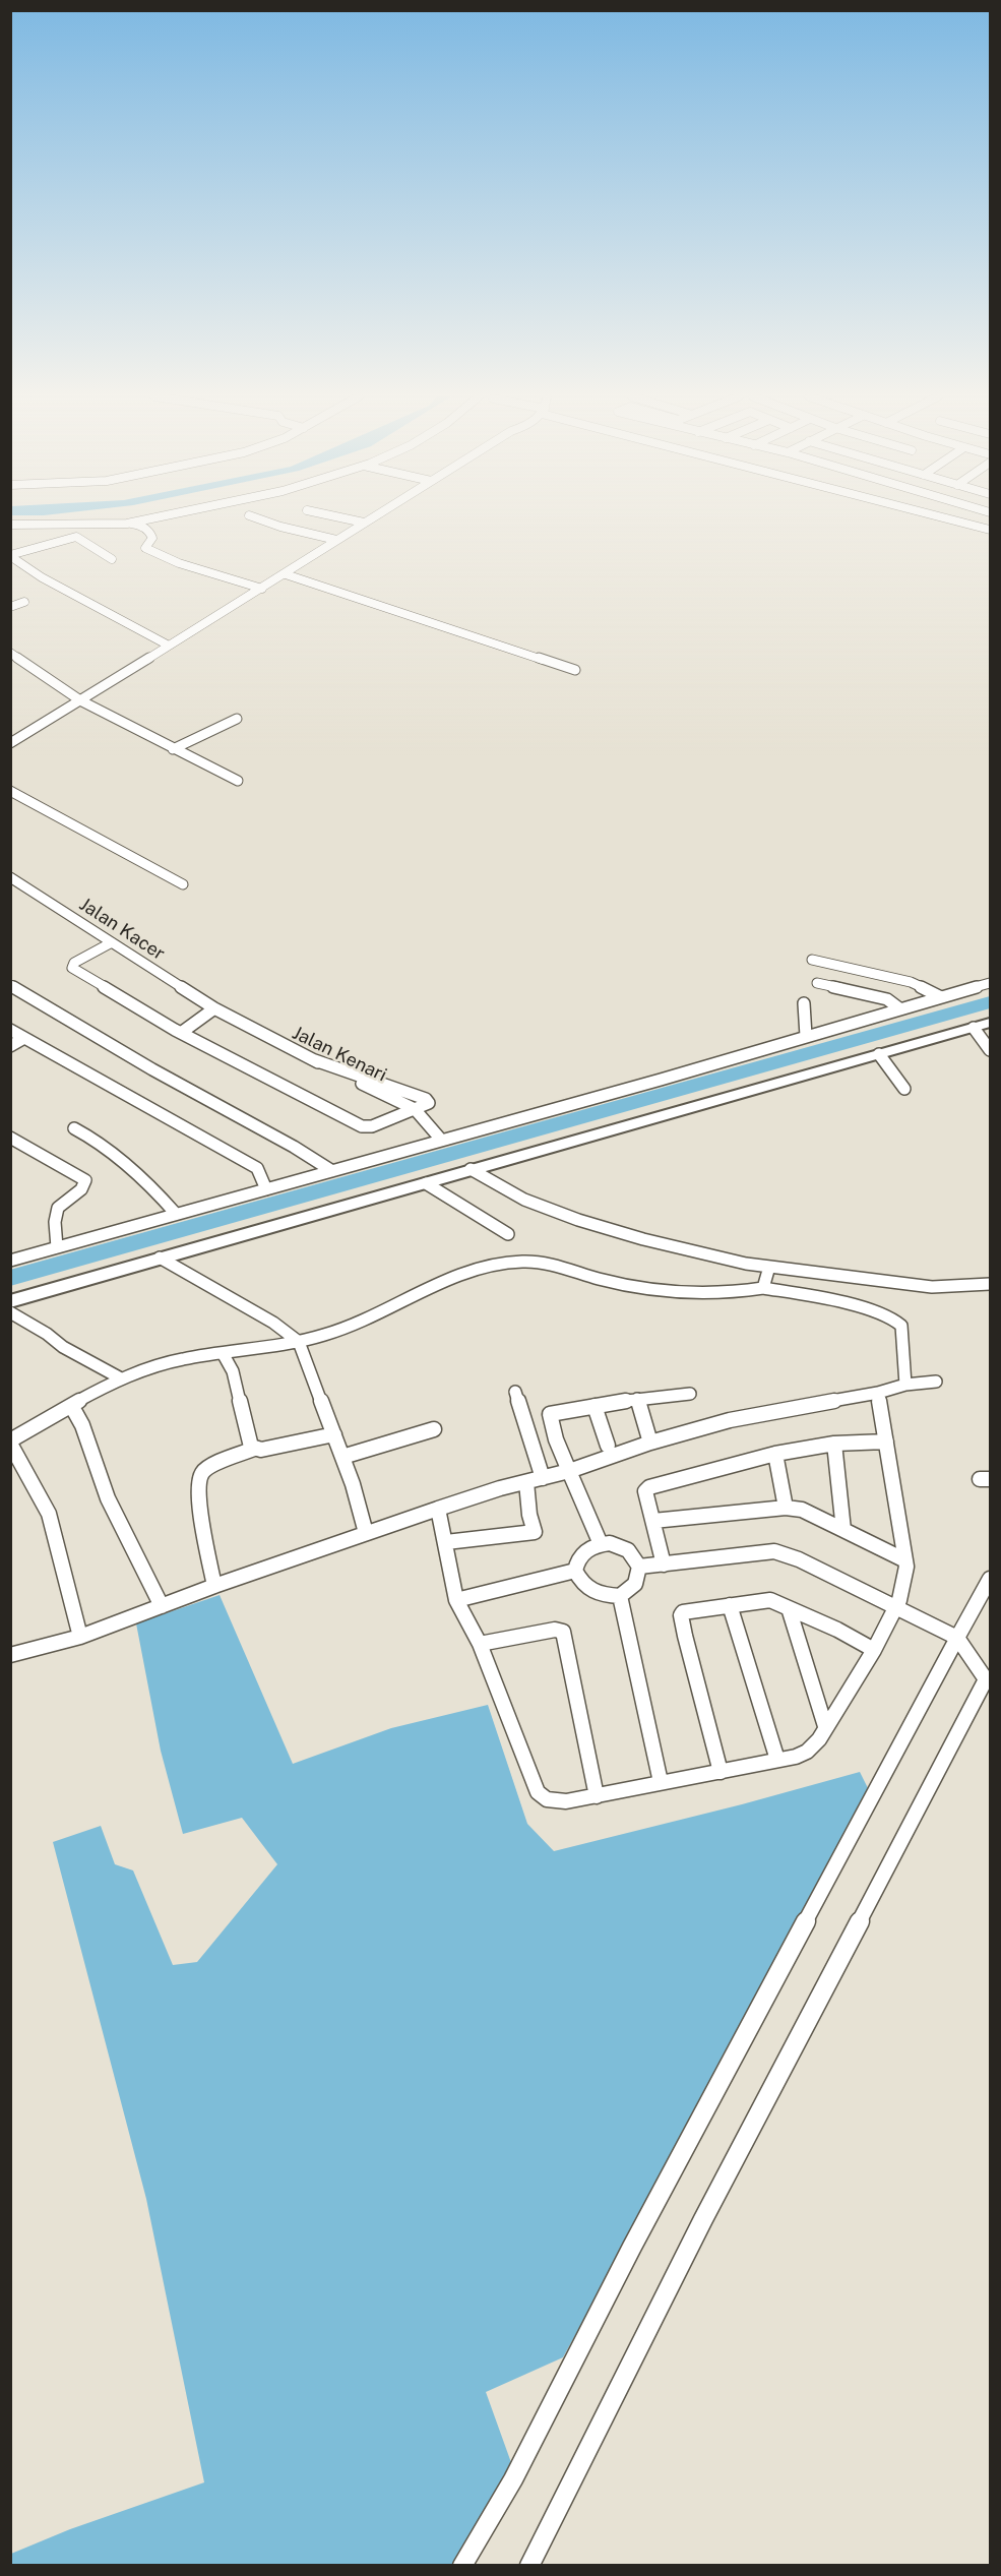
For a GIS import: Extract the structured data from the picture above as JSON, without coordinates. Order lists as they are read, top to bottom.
{
  "streets": {
    "street": ["Jalan Kacer", "Jalan Kenari"]
  },
  "crossings": [
    ["Jalan Kacer", "Jalan Kenari"]
  ]
}
